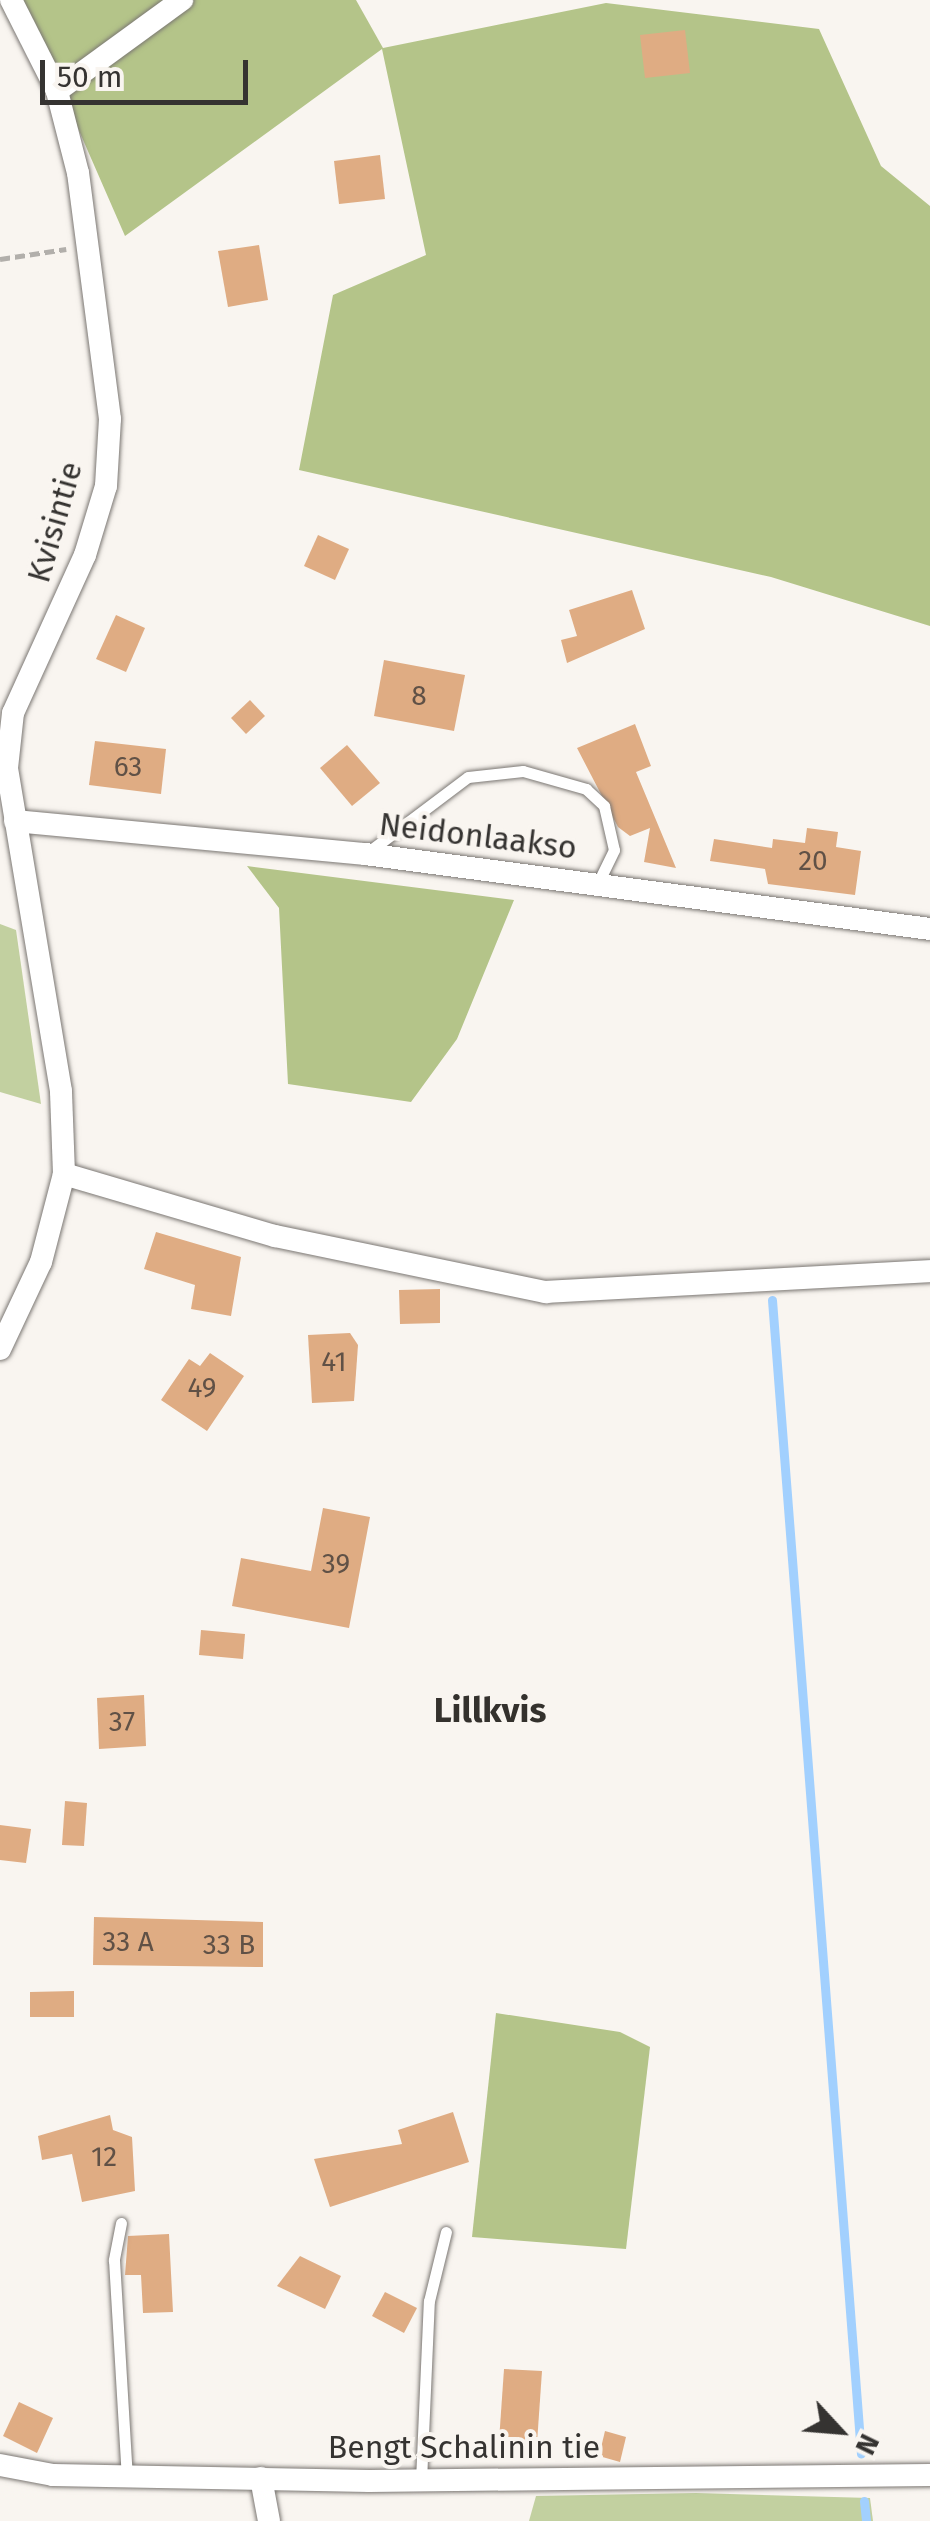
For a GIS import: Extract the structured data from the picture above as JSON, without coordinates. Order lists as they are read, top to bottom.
{
  "streets": {
    "street": ["Kvisintie", "Neidonlaakso", "Bengt Schalinin tie"]
  },
  "crossings": [
    ["Kvisintie", "Neidonlaakso"]
  ],
  "districts": ["Lillkvis"],
  "house_numbers": [
    "8",
    "63",
    "20",
    "41",
    "49",
    "39",
    "37",
    "33 A",
    "33 B",
    "12"
  ],
  "scale_bar": "50 m",
  "north": "bottom right"
}
